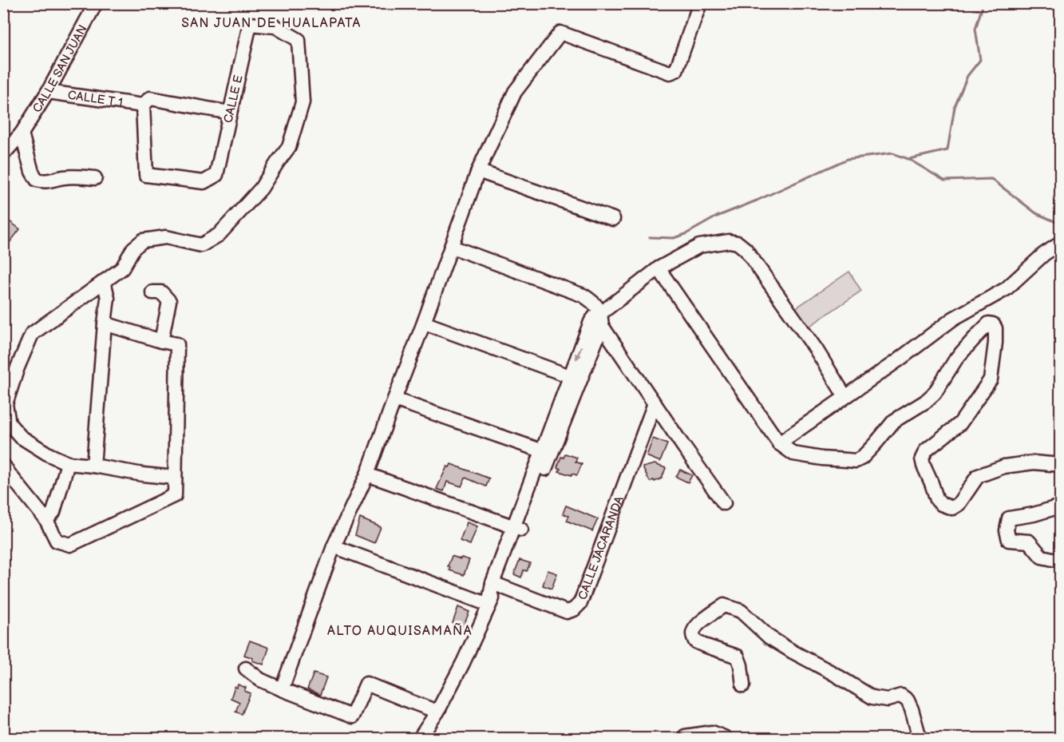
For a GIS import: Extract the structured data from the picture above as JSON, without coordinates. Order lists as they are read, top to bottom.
{
  "streets": {
    "street": [
      "CALLE SAN JUAN",
      "CALLE T 1",
      "CALLE E",
      "CALLE JACARANDA"
    ]
  },
  "crossings": [
    ["CALLE SAN JUAN", "CALLE T 1"],
    ["CALLE T 1", "CALLE E"]
  ],
  "districts": ["SAN JUAN DE HUALAPATA", "ALTO AUQUISAMAÑA"]
}
